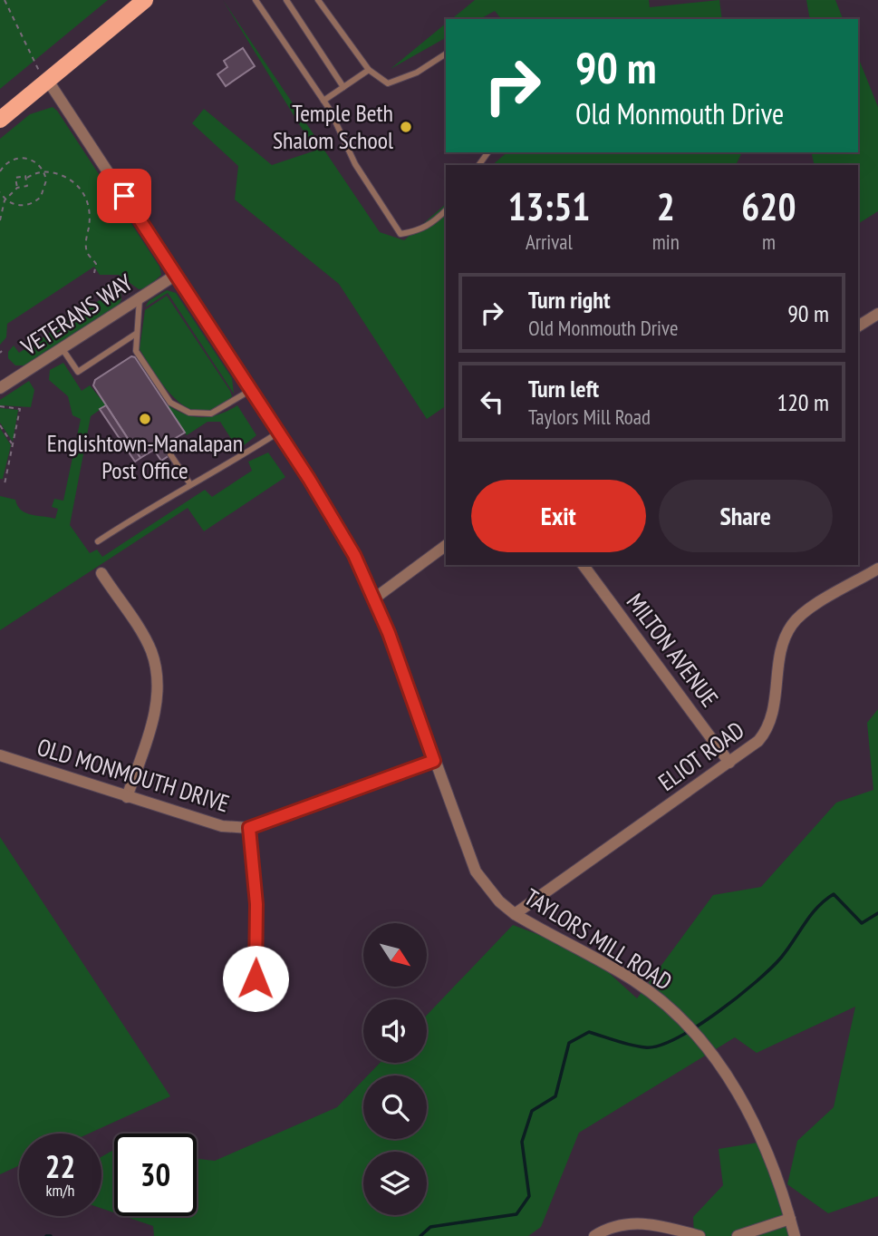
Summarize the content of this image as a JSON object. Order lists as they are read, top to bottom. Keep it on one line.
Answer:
{"streets":{"street":["VETERANS WAY","MILTON AVENUE","ELIOT ROAD","OLD MONMOUTH DRIVE","TAYLORS MILL ROAD"]},"crossings":[["VETERANS WAY","TAYLORS MILL ROAD"],["MILTON AVENUE","ELIOT ROAD"],["ELIOT ROAD","TAYLORS MILL ROAD"],["OLD MONMOUTH DRIVE","TAYLORS MILL ROAD"]],"places":["Temple Beth Shalom School","Englishtown-Manalapan Post Office"],"north":"bottom right","page":{"turn":["90 m","Old Monmouth Drive"],"eta":["13:51","Arrival","2","min","620","m"],"list":[{"name":"Turn right","note":"Old Monmouth Drive","value":"90 m"},{"name":"Turn left","note":"Taylors Mill Road","value":"120 m"}],"buttons":["Exit","Share"],"speed":"22 km/h","limit":"30"}}
